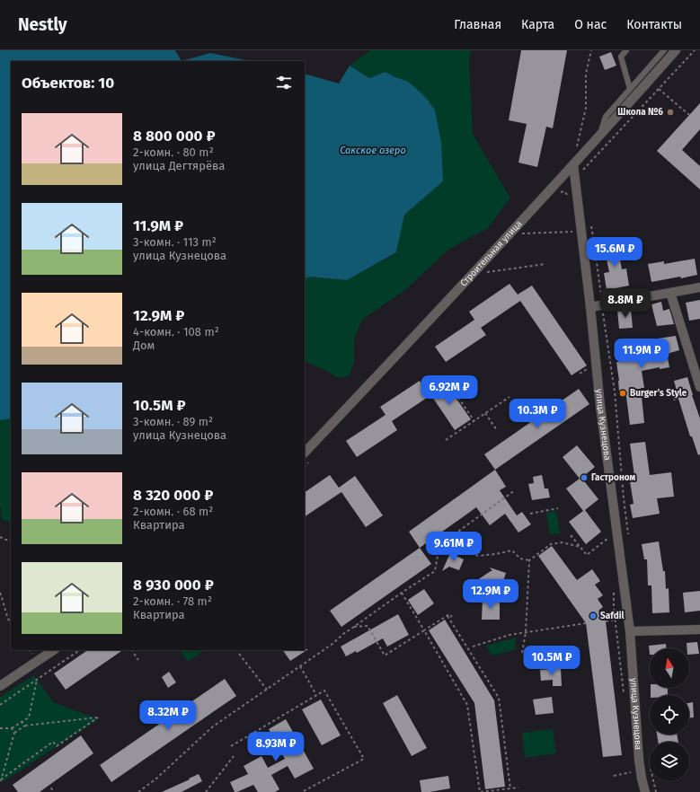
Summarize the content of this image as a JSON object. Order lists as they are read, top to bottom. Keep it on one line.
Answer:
{"streets":{"street":["Строительная улица","улица Кузнецова"]},"crossings":[["Строительная улица","улица Кузнецова"]],"water":["Сакское озеро"],"places":["Школа №6","Burger's Style","Гастроном","Safdil"],"north":"top","page":{"header":"Nestly","nav":["Главная","Карта","О нас","Контакты"],"heading":"Объектов: 10","list":[{"name":"8 800 000 ₽","note":"2-комн. · 80 m² · улица Дегтярёва"},{"name":"11.9M ₽","note":"3-комн. · 113 m² · улица Кузнецова"},{"name":"12.9M ₽","note":"4-комн. · 108 m² · Дом"},{"name":"10.5M ₽","note":"3-комн. · 89 m² · улица Кузнецова"},{"name":"8 320 000 ₽","note":"2-комн. · 68 m² · Квартира"},{"name":"8 930 000 ₽","note":"2-комн. · 78 m² · Квартира"}],"price":["15.6M ₽","8.8M ₽","11.9M ₽","6.92M ₽","10.3M ₽","9.61M ₽","12.9M ₽","10.5M ₽","8.32M ₽","8.93M ₽"]}}
